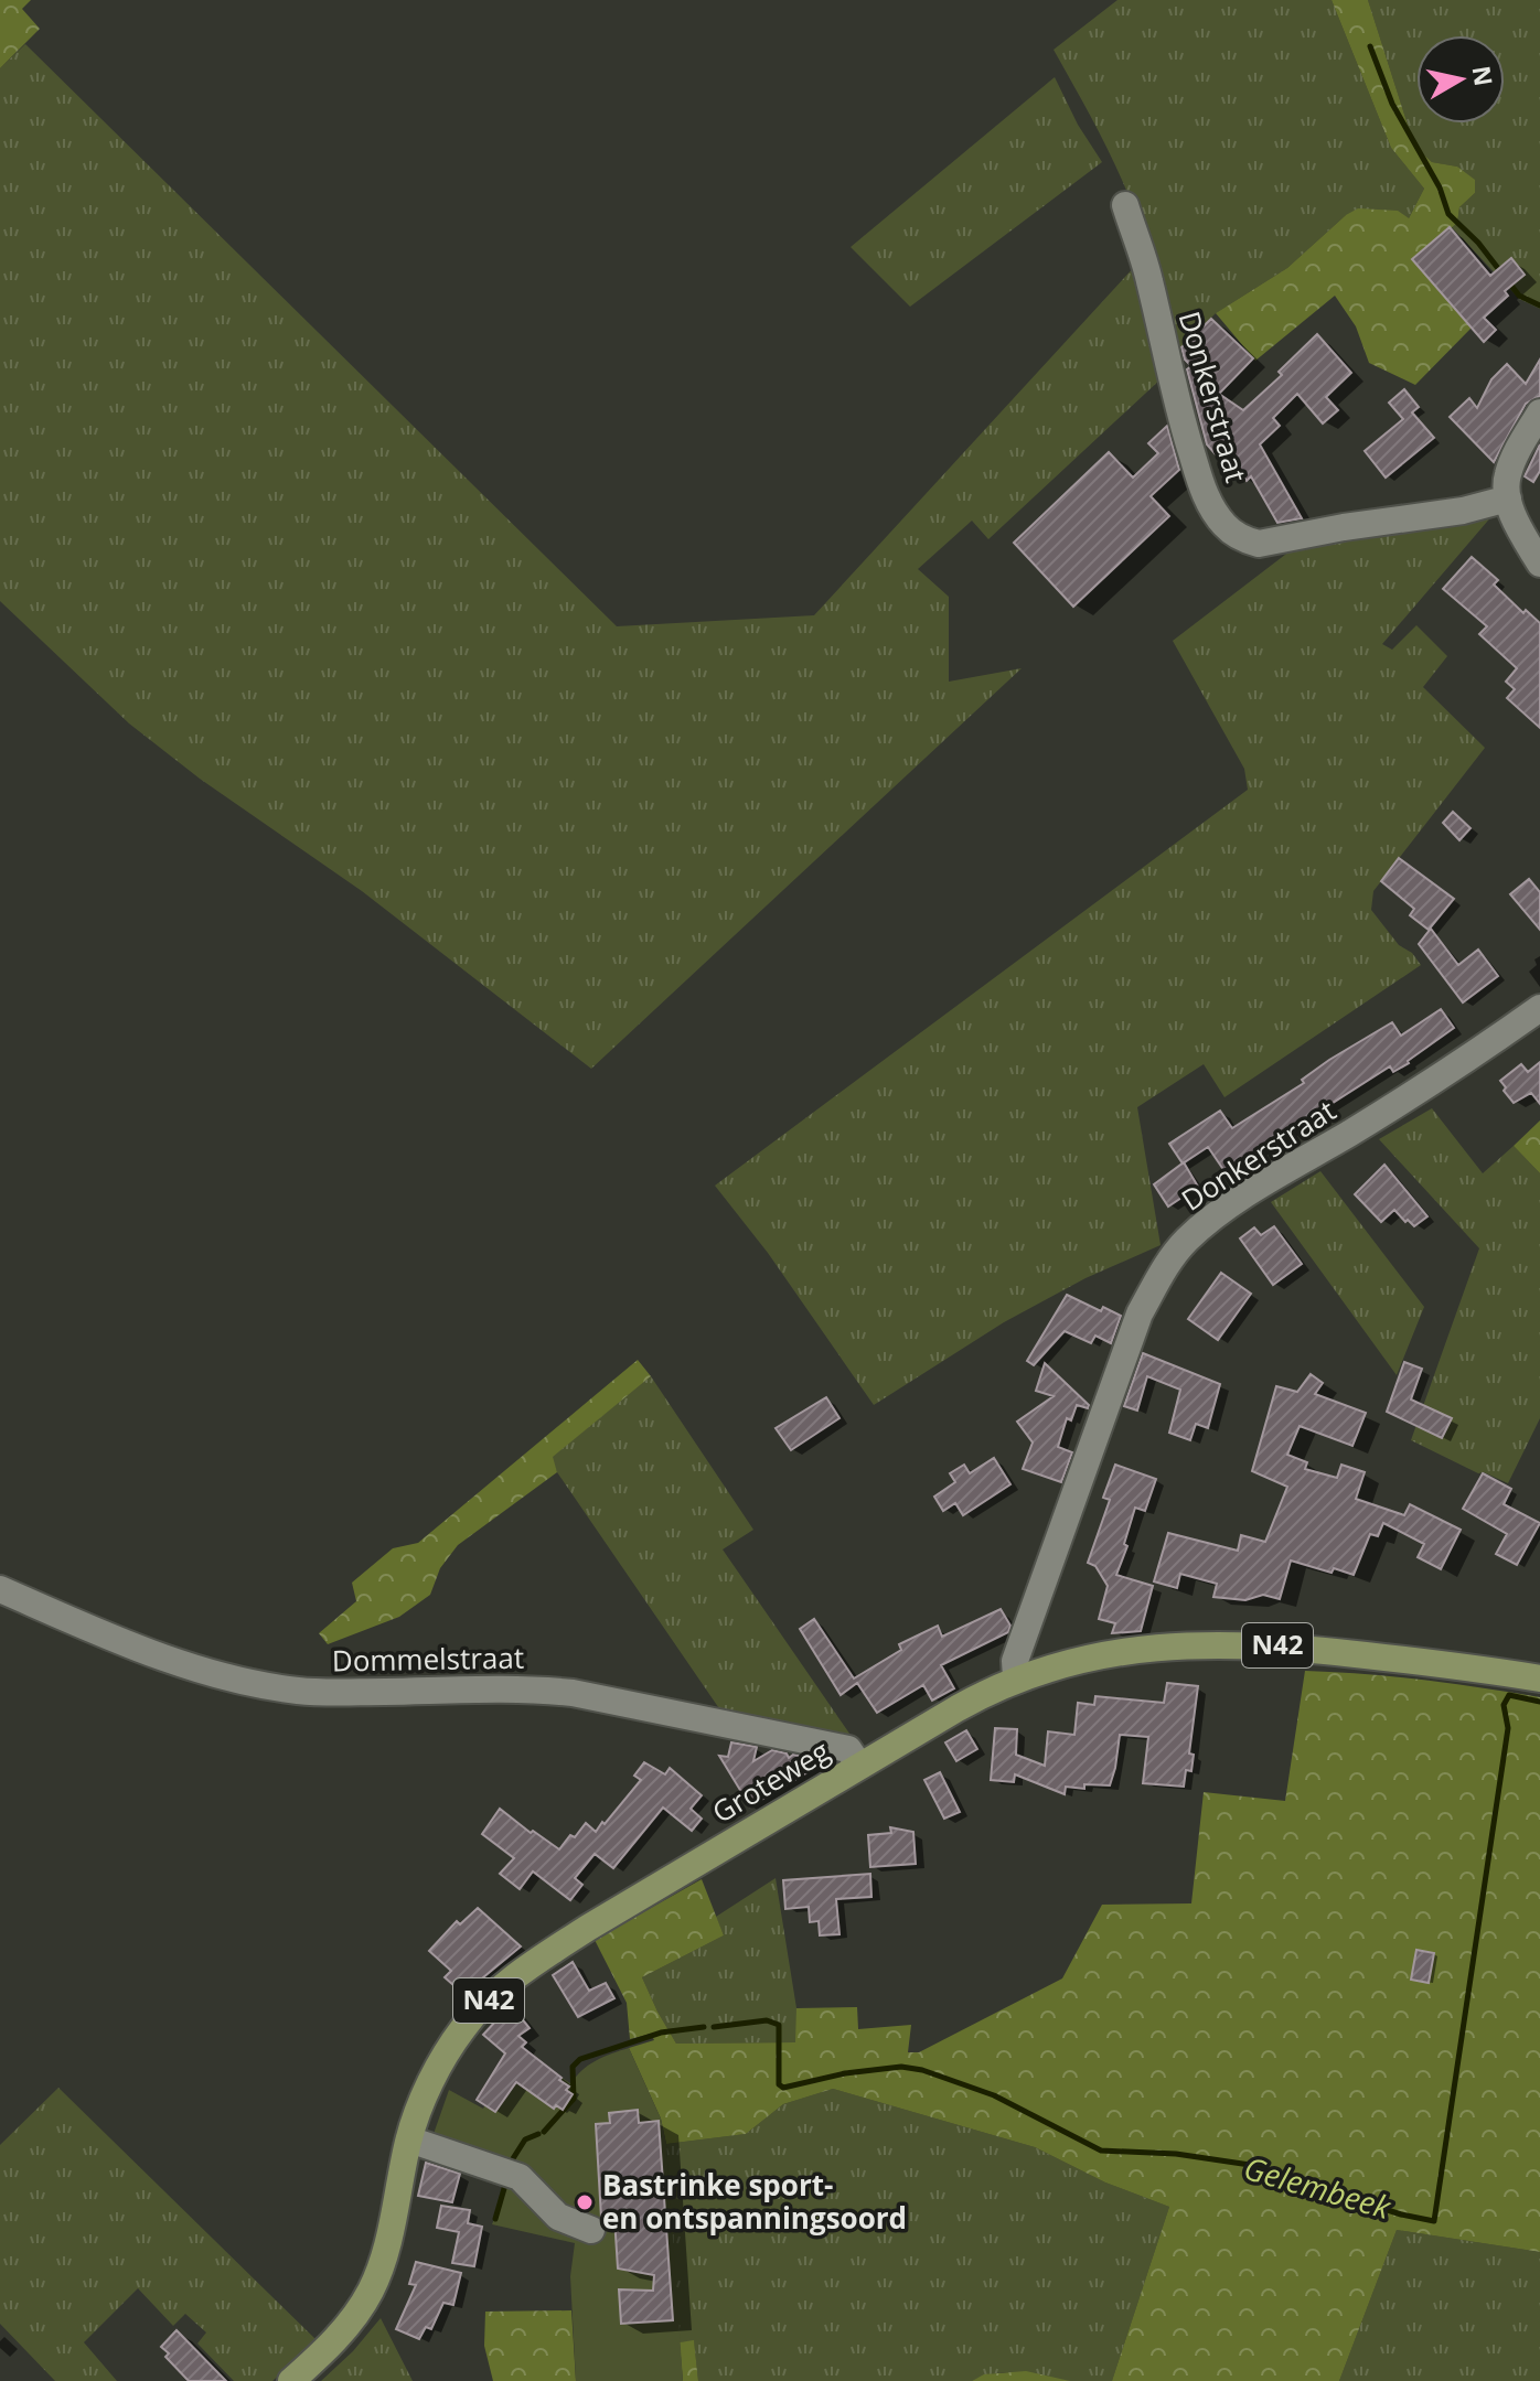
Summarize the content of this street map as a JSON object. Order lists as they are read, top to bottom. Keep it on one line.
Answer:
{"streets":{"main road":["N42","Groteweg"],"street":["Donkerstraat","Dommelstraat"]},"crossings":[["Donkerstraat","Groteweg"],["Dommelstraat","Groteweg"]],"water":["Gelembeek"],"places":["Bastrinke sport- en ontspanningsoord"],"north":"right"}
